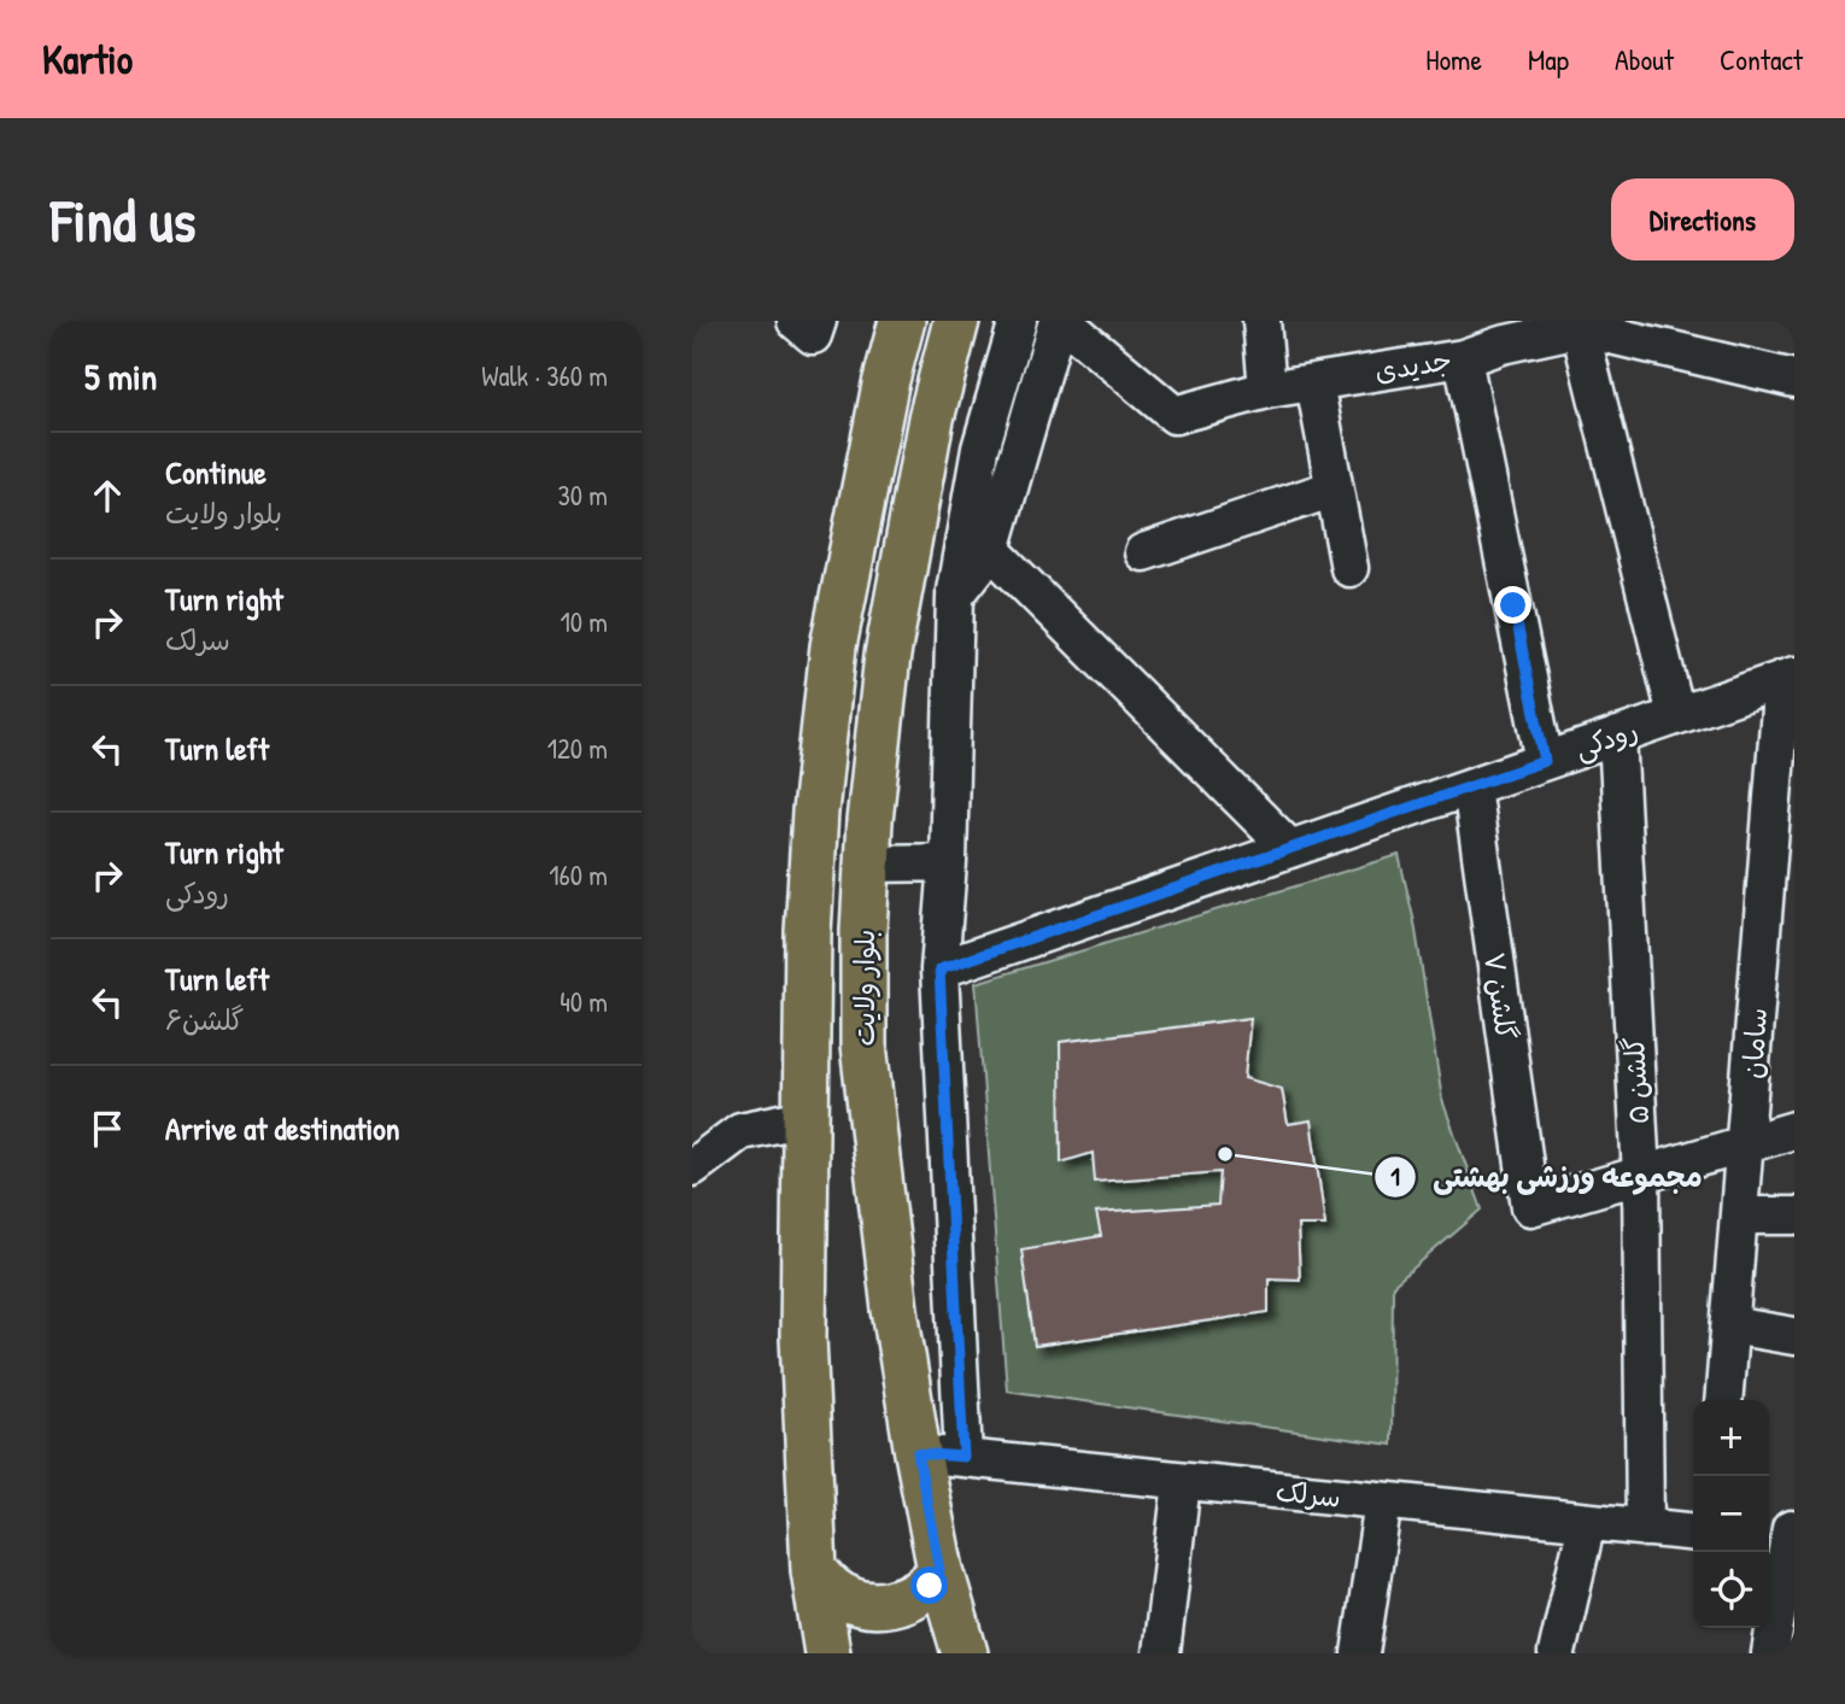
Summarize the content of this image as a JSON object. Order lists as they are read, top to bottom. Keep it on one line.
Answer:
{"streets":{"main road":["بلوار ولایت"],"street":["جدیدی","رودکی","گلشن ۷","سامان","گلشن ۵","سرلک"]},"crossings":[["رودکی","گلشن ۷"],["رودکی","سامان"],["رودکی","گلشن ۵"],["بلوار ولایت","سرلک"],["گلشن ۷","گلشن ۵"],["گلشن ۵","سرلک"]],"places":["مجموعه ورزشی بهشتی"],"page":{"header":"Kartio","nav":["Home","Map","About","Contact"],"buttons":"Directions","title":"Find us","heading":["5 min","Walk · 360 m"],"list":[["Continue","بلوار ولایت","30 m"],["Turn right","سرلک","10 m"],["Turn left","120 m"],["Turn right","رودکی","160 m"],["Turn left","گلشن۶","40 m"],"Arrive at destination"],"map_buttons":["+","−"]}}
